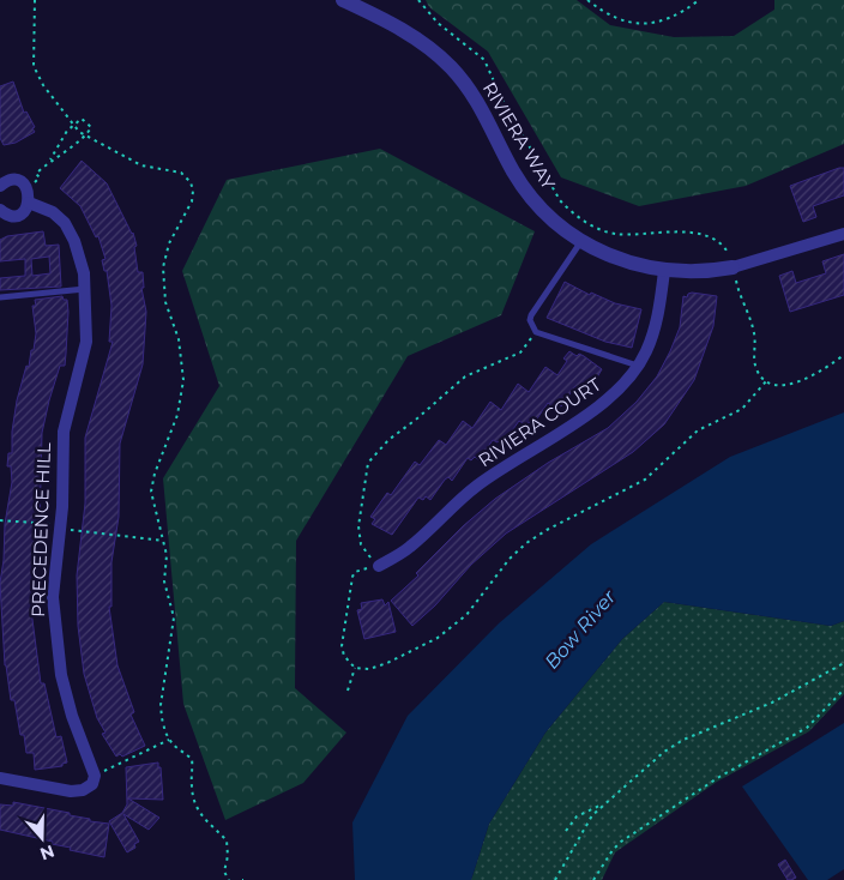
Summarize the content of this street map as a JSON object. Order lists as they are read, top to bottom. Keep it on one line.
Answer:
{"streets":{"street":["RIVIERA WAY","RIVIERA COURT","PRECEDENCE HILL"]},"crossings":[["RIVIERA WAY","RIVIERA COURT"]],"water":["Bow River"],"north":"bottom"}
